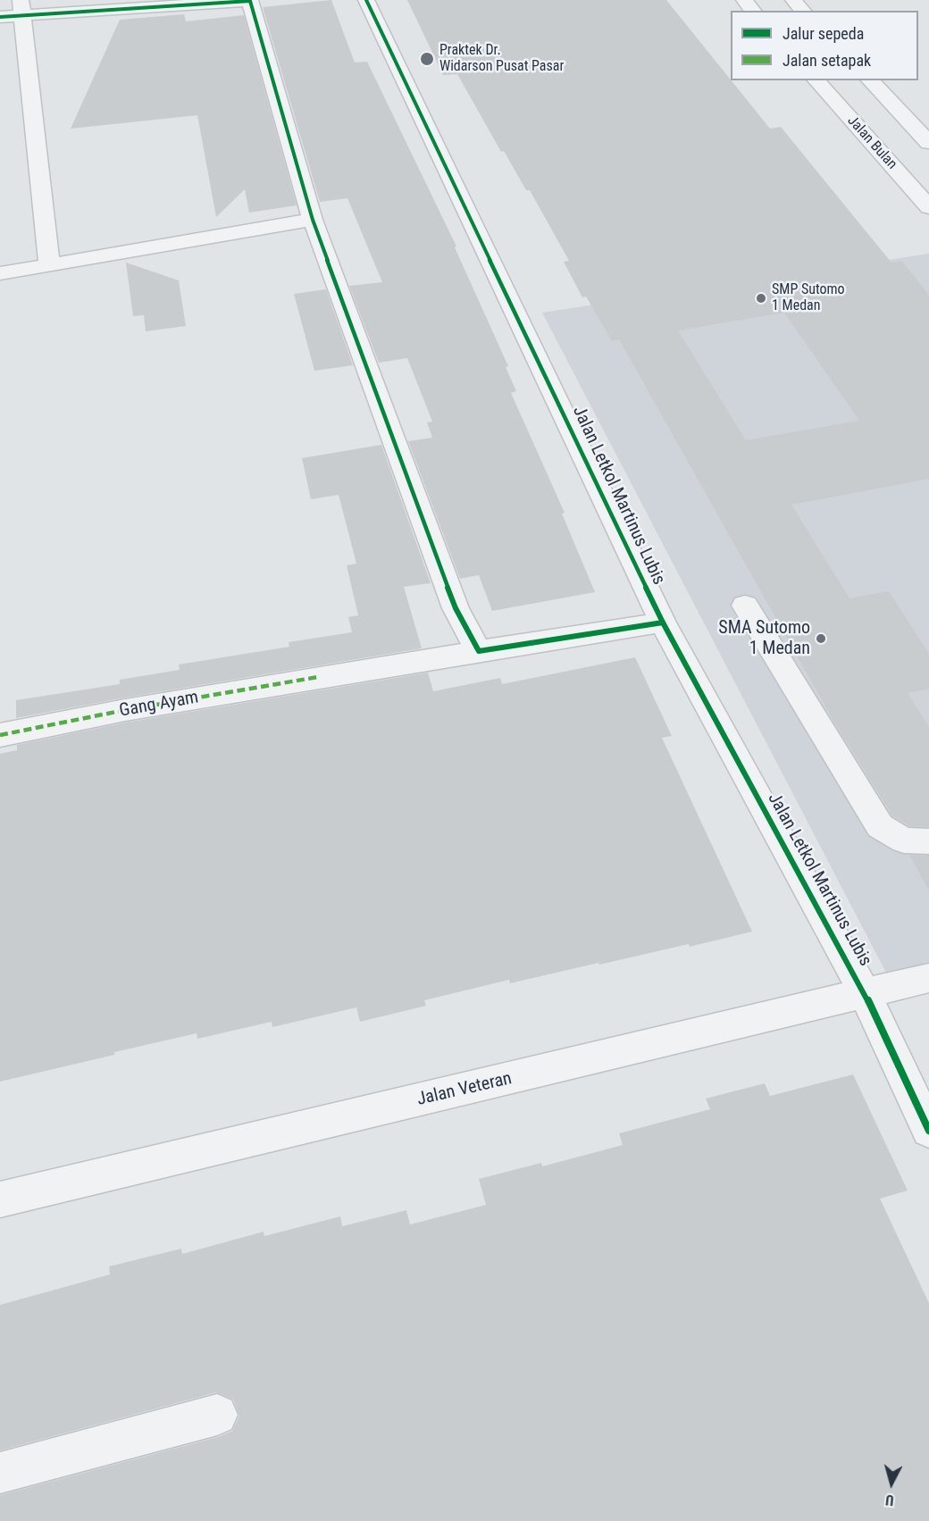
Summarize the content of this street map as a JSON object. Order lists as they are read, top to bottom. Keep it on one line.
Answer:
{"streets":{"street":["Jalan Bulan","Jalan Letkol Martinus Lubis","Gang Ayam","Jalan Veteran"]},"crossings":[["Jalan Letkol Martinus Lubis","Gang Ayam"],["Jalan Letkol Martinus Lubis","Jalan Veteran"]],"places":["Praktek Dr. Widarson Pusat Pasar","SMP Sutomo 1 Medan","SMA Sutomo 1 Medan"],"legend":["Jalur sepeda","Jalan setapak"],"north":"bottom"}
